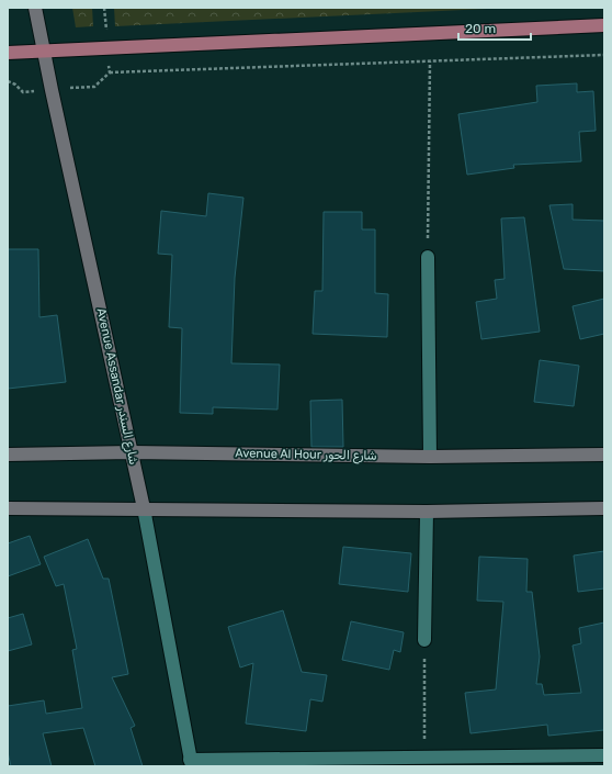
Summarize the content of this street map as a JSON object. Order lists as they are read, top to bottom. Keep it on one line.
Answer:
{"streets":{"street":["Avenue Assandar شارع السندر","Avenue Al Hour شارع الحور"]},"crossings":[["Avenue Assandar شارع السندر","Avenue Al Hour شارع الحور"]],"scale_bar":"20 m"}
